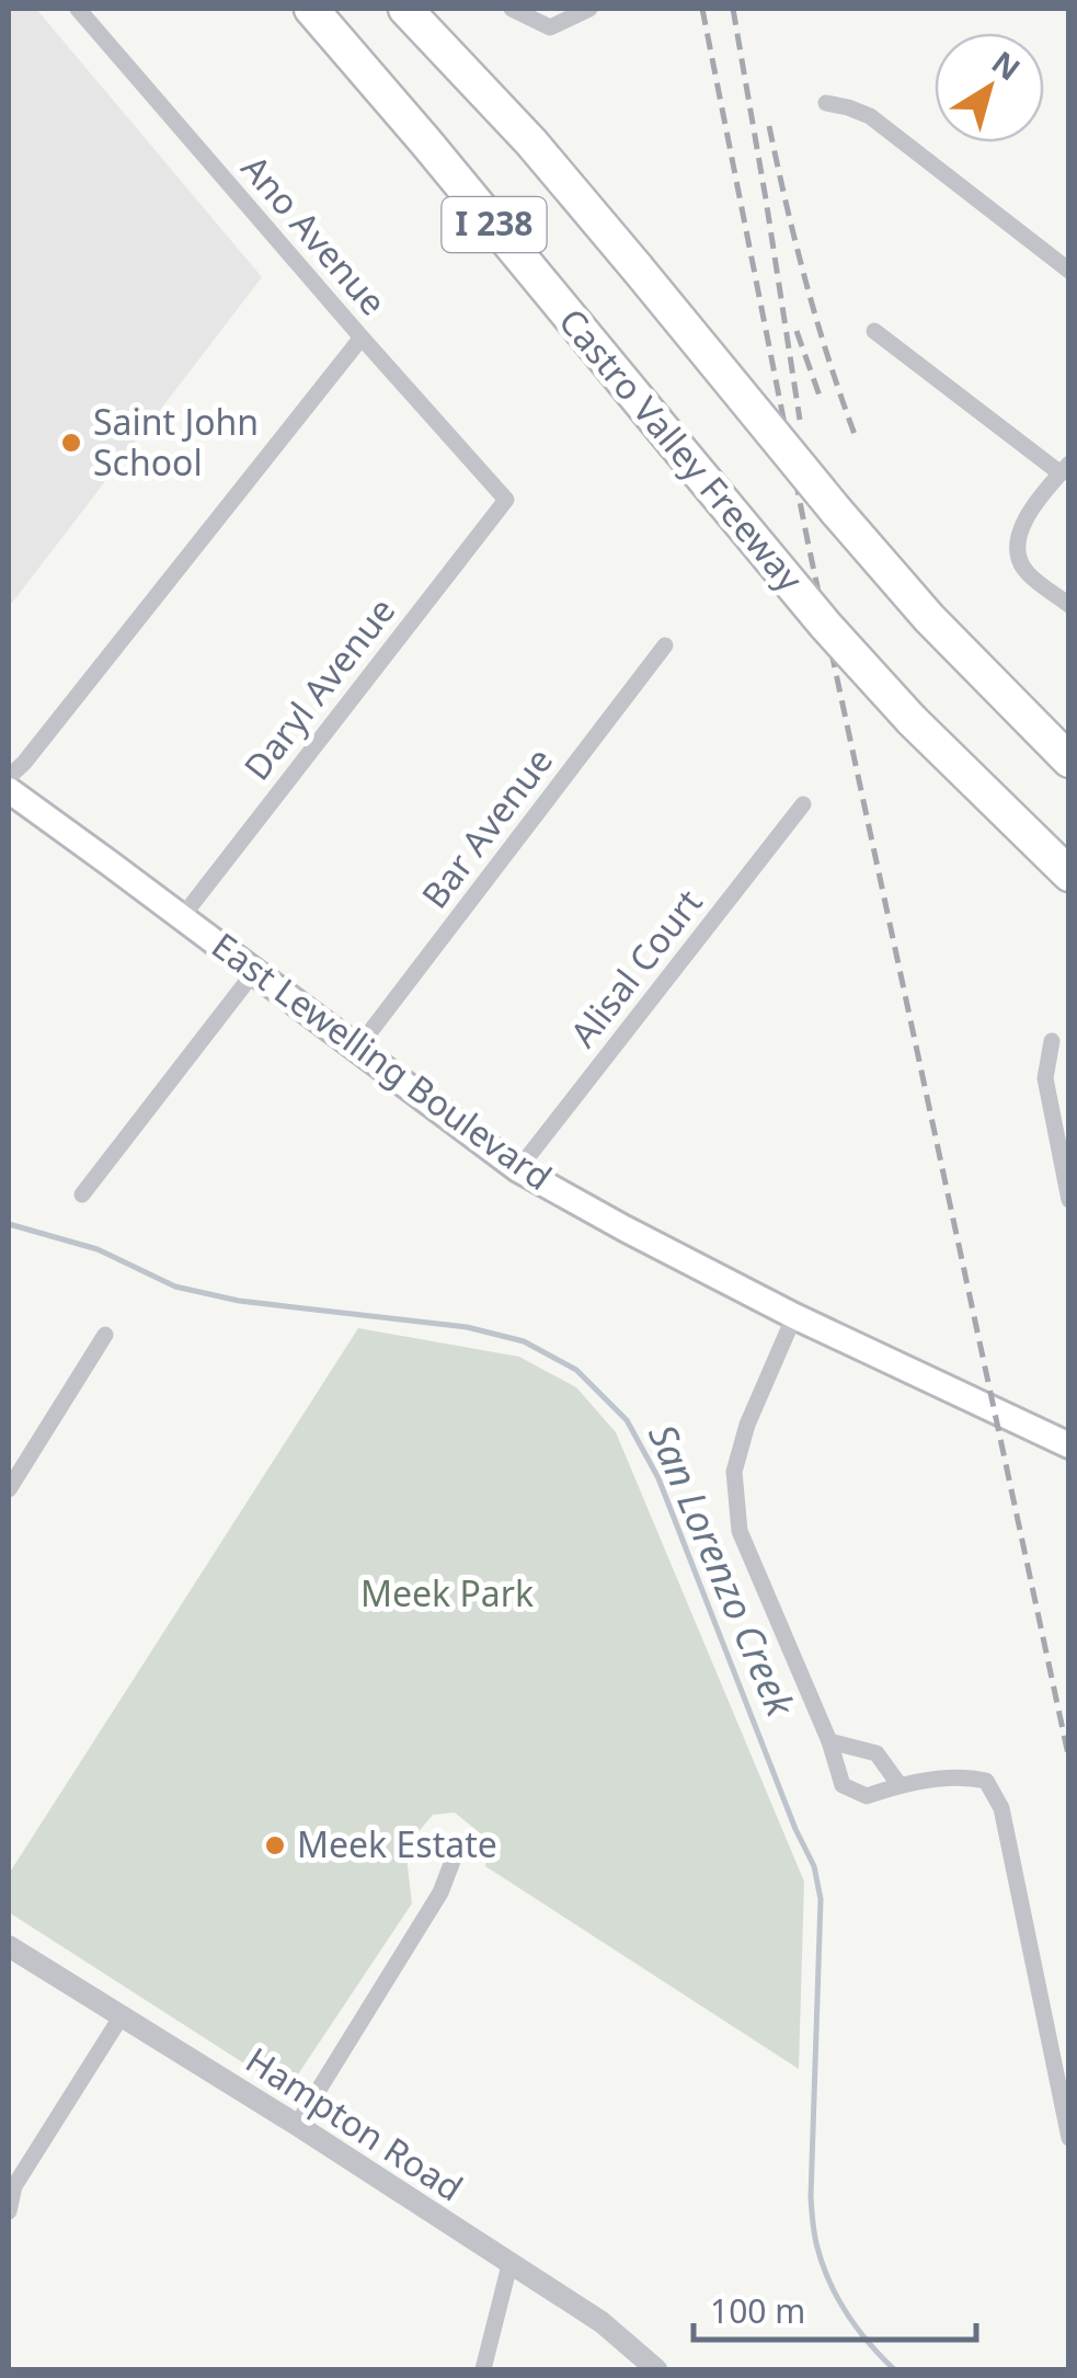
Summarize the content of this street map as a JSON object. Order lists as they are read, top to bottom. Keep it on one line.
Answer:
{"streets":{"highway":["I 238","Castro Valley Freeway"],"main road":["East Lewelling Boulevard"],"street":["Ano Avenue","Daryl Avenue","Bar Avenue","Alisal Court","Hampton Road"]},"crossings":[["Ano Avenue","Daryl Avenue"],["Daryl Avenue","East Lewelling Boulevard"],["Bar Avenue","East Lewelling Boulevard"],["Alisal Court","East Lewelling Boulevard"]],"water":["San Lorenzo Creek"],"parks":["Meek Park"],"places":["Saint John School","Meek Estate"],"scale_bar":"100 m","north":"top right"}
